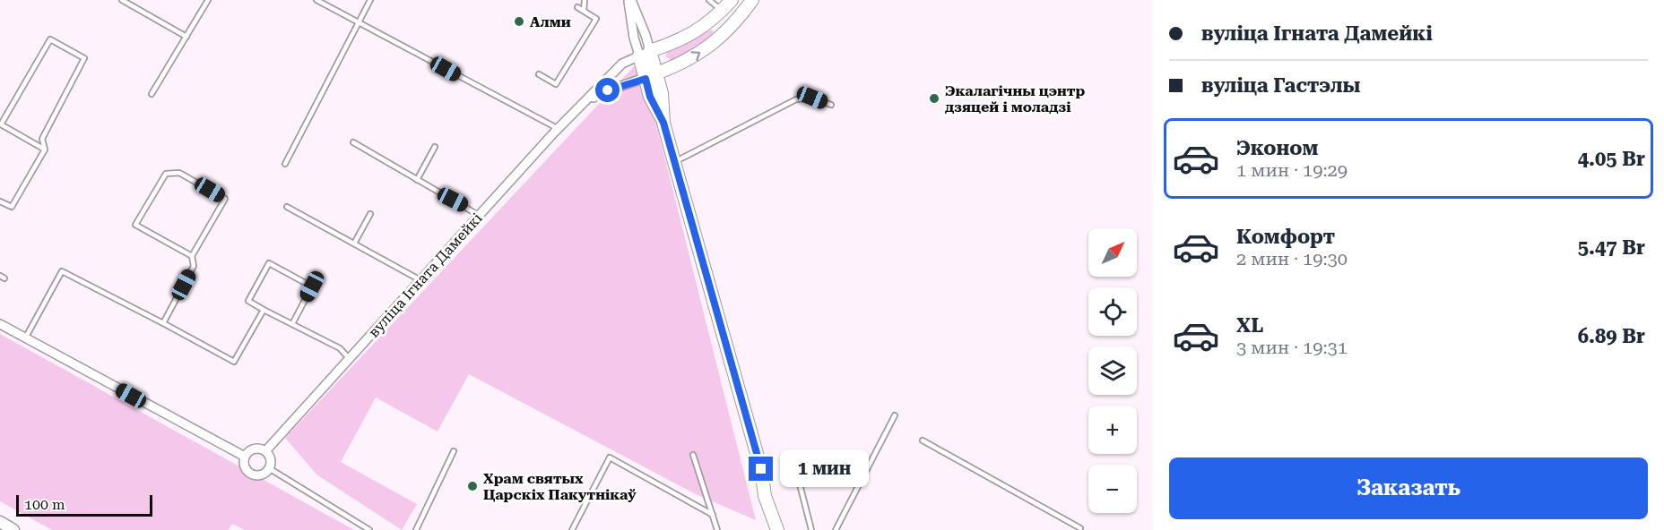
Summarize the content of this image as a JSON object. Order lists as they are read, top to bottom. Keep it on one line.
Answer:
{"streets":{"street":["вуліца Ігната Дамейкі"]},"places":["Алми","Экалагічны цэнтр дзяцей і моладзі","Храм святых Царскіх Пакутнікаў"],"scale_bar":"100 m","north":"top right","page":{"banner":["вуліца Ігната Дамейкі","вуліца Гастэлы"],"list":[{"name":"Эконом","note":"1 мин · 19:29","value":"4.05 Br"},{"name":"Комфорт","note":"2 мин · 19:30","value":"5.47 Br"},{"name":"XL","note":"3 мин · 19:31","value":"6.89 Br"}],"map_buttons":["+","−"],"buttons":"Заказать","bubble":"1 мин","scale":"100 m"}}
